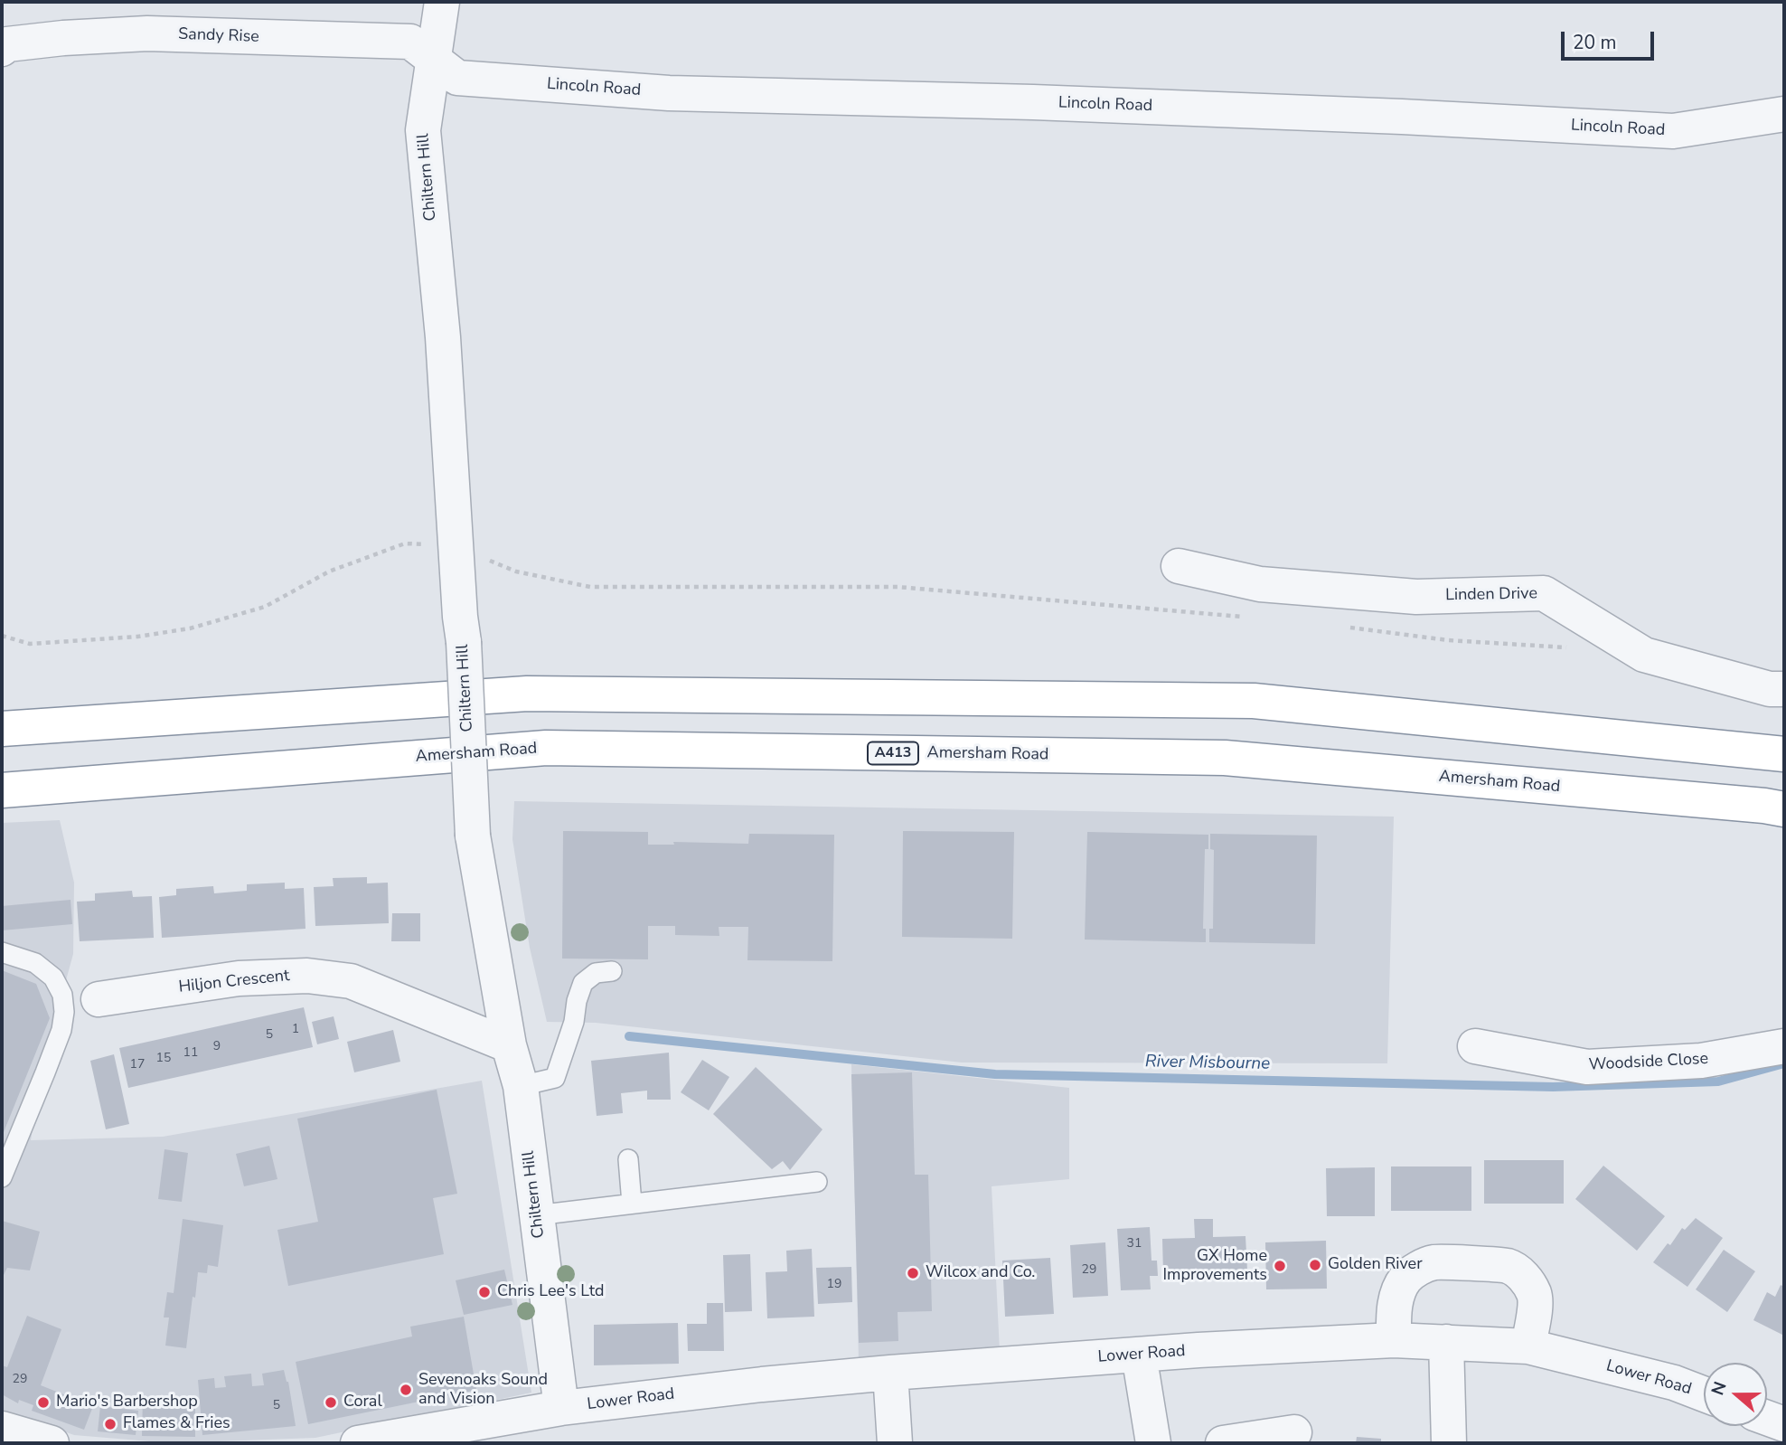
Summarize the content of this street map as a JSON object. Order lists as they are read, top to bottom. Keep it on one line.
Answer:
{"streets":{"highway":["Amersham Road","A413"],"street":["Sandy Rise","Lincoln Road","Chiltern Hill","Linden Drive","Hiljon Crescent","Woodside Close","Lower Road"]},"crossings":[["Sandy Rise","Lincoln Road"],["Sandy Rise","Chiltern Hill"],["Lincoln Road","Chiltern Hill"],["Chiltern Hill","Hiljon Crescent"],["Chiltern Hill","Lower Road"]],"water":["River Misbourne"],"places":["Golden River","GX Home Improvements","Wilcox and Co.","Chris Lee's Ltd","Sevenoaks Sound and Vision","Mario's Barbershop","Coral","Flames & Fries"],"house_numbers":["1","5","9","11","15","17","31","29","19","29","5"],"scale_bar":"20 m","north":"left"}
